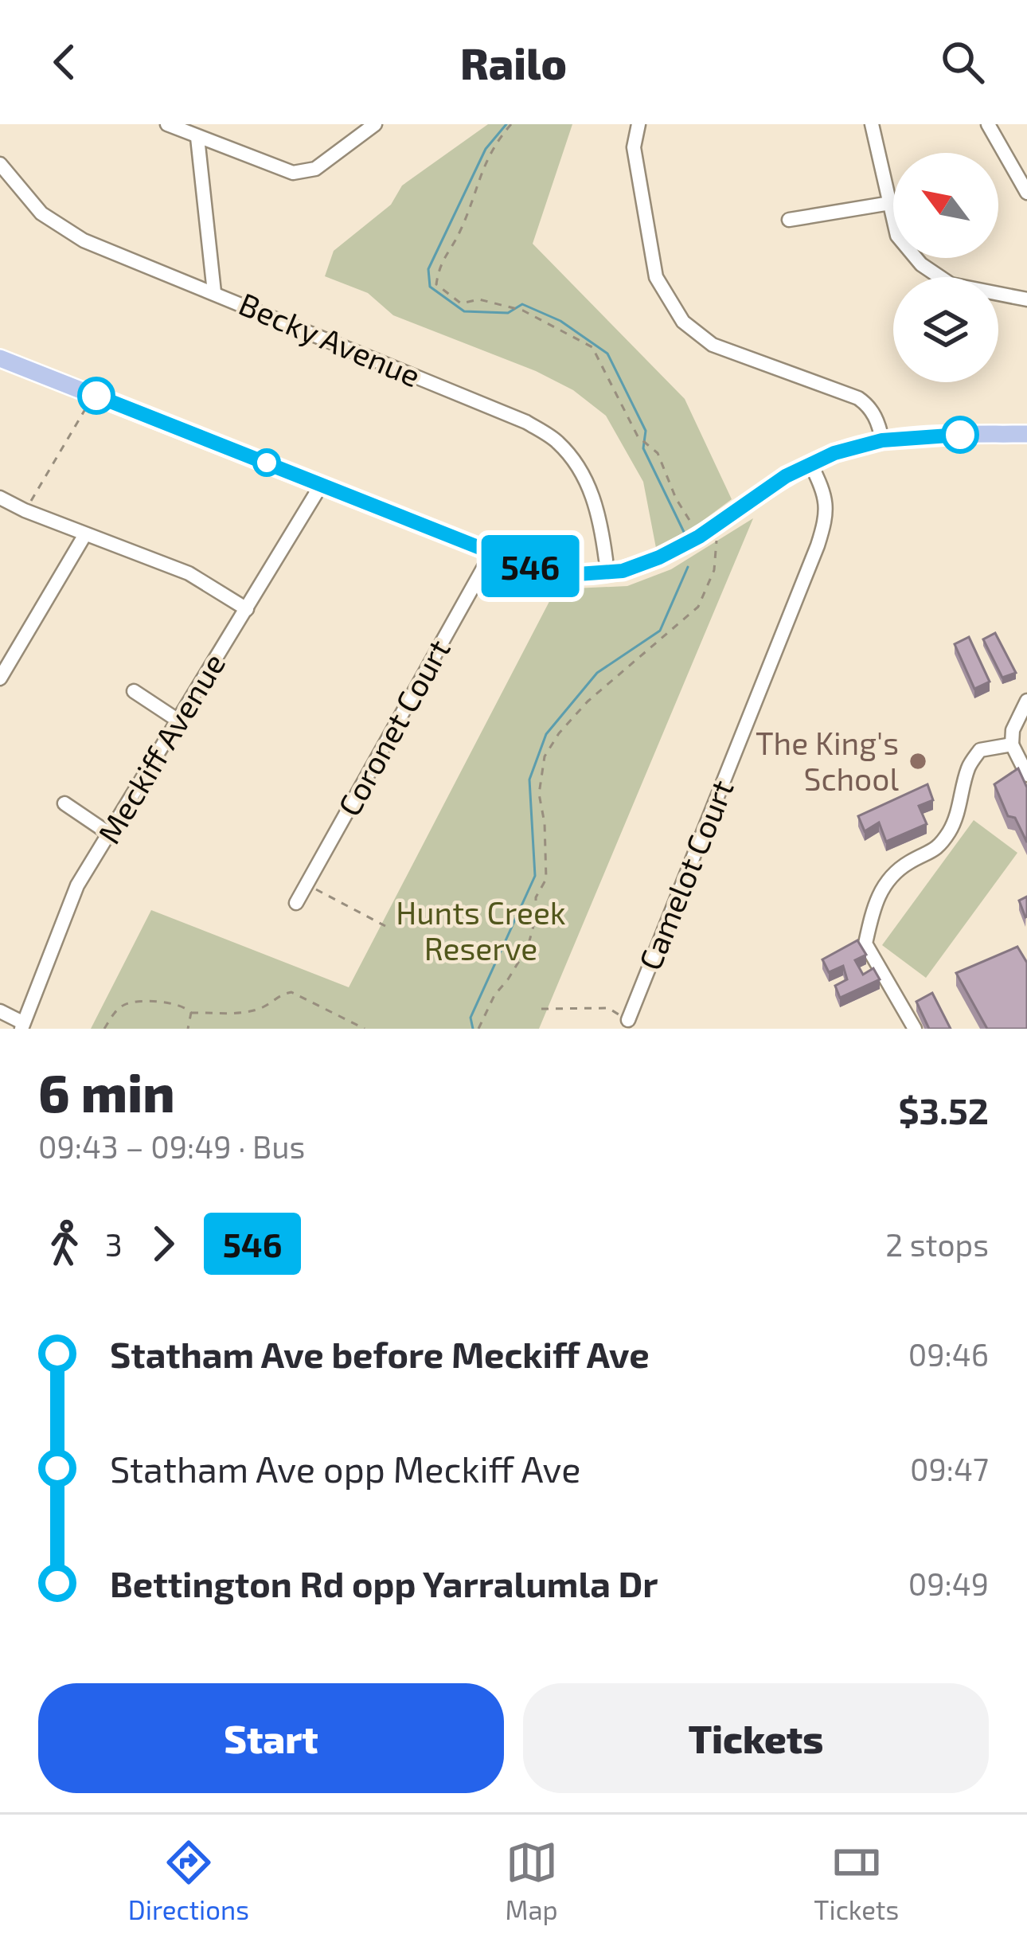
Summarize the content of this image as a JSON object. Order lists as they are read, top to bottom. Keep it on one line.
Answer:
{"streets":{"street":["Becky Avenue","Coronet Court","Meckiff Avenue","Camelot Court"]},"parks":["Hunts Creek Reserve"],"places":["The King's School"],"lines":["bus line 546"],"north":"top left","page":{"header":"Railo","on_map":"546","heading":["6 min","09:43 – 09:49 · Bus","$3.52"],"legs":["3","546","2 stops"],"list":[{"name":"Statham Ave before Meckiff Ave","value":"09:46"},{"name":"Statham Ave opp Meckiff Ave","value":"09:47"},{"name":"Bettington Rd opp Yarralumla Dr","value":"09:49"}],"buttons":["Start","Tickets"],"tabs":["Directions","Map","Tickets"]}}
